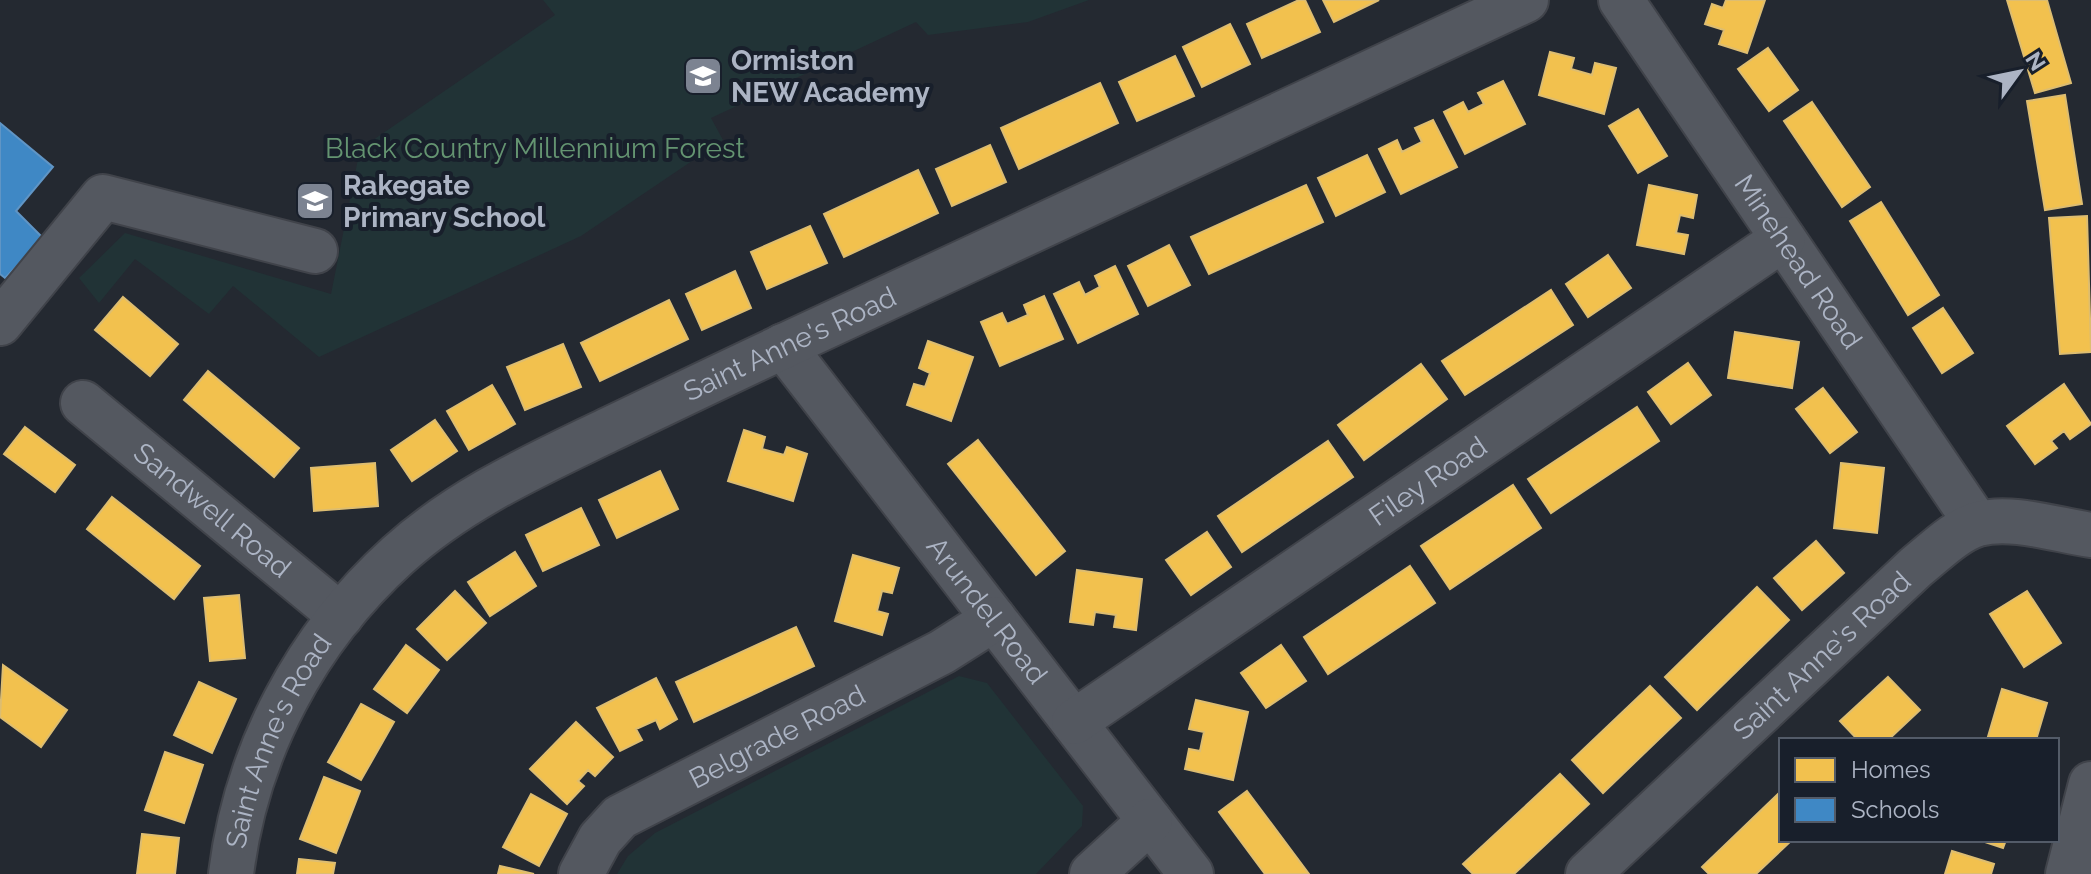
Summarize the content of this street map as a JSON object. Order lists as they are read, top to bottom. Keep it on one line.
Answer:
{"streets":{"street":["Minehead Road","Saint Anne's Road","Filey Road","Sandwell Road","Arundel Road","Belgrade Road"]},"crossings":[["Minehead Road","Saint Anne's Road"],["Minehead Road","Filey Road"],["Saint Anne's Road","Sandwell Road"],["Saint Anne's Road","Arundel Road"],["Filey Road","Arundel Road"],["Arundel Road","Belgrade Road"]],"parks":["Black Country Millennium Forest"],"places":{"school or university":["Ormiston NEW Academy","Rakegate Primary School"]},"legend":["Homes","Schools"],"north":"top right"}
